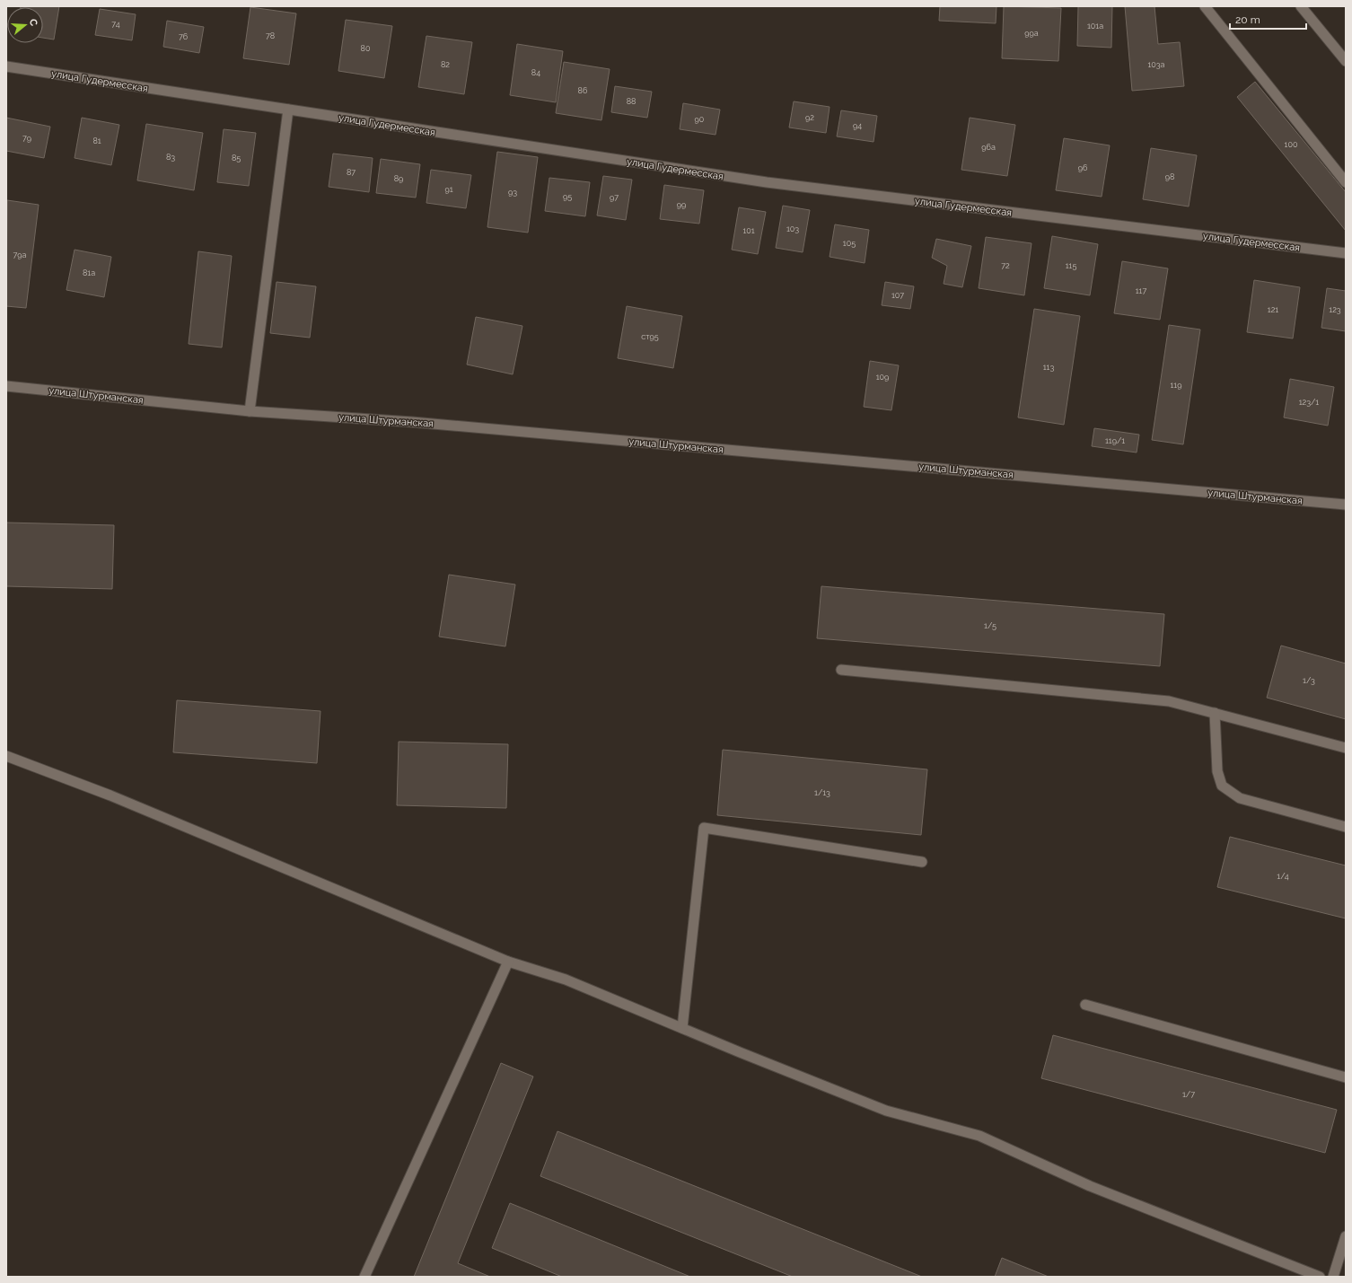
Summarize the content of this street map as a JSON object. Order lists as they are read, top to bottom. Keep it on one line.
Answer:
{"streets":{"street":["улица Гудермесская","улица Штурманская"]},"house_numbers":["74","101а","99а","78","76","80","82","103а","84","86","88","92","90","94","79","81","100","96а","83","85","96","87","98","89","91","93","95","97","99","103","101","105","79а","72","115","81а","117","107","121","123","ст95","113","109","119","123/1","119/1","1/5","1/3","1/13","1/4","1/7"],"scale_bar":"20 m","north":"right"}
